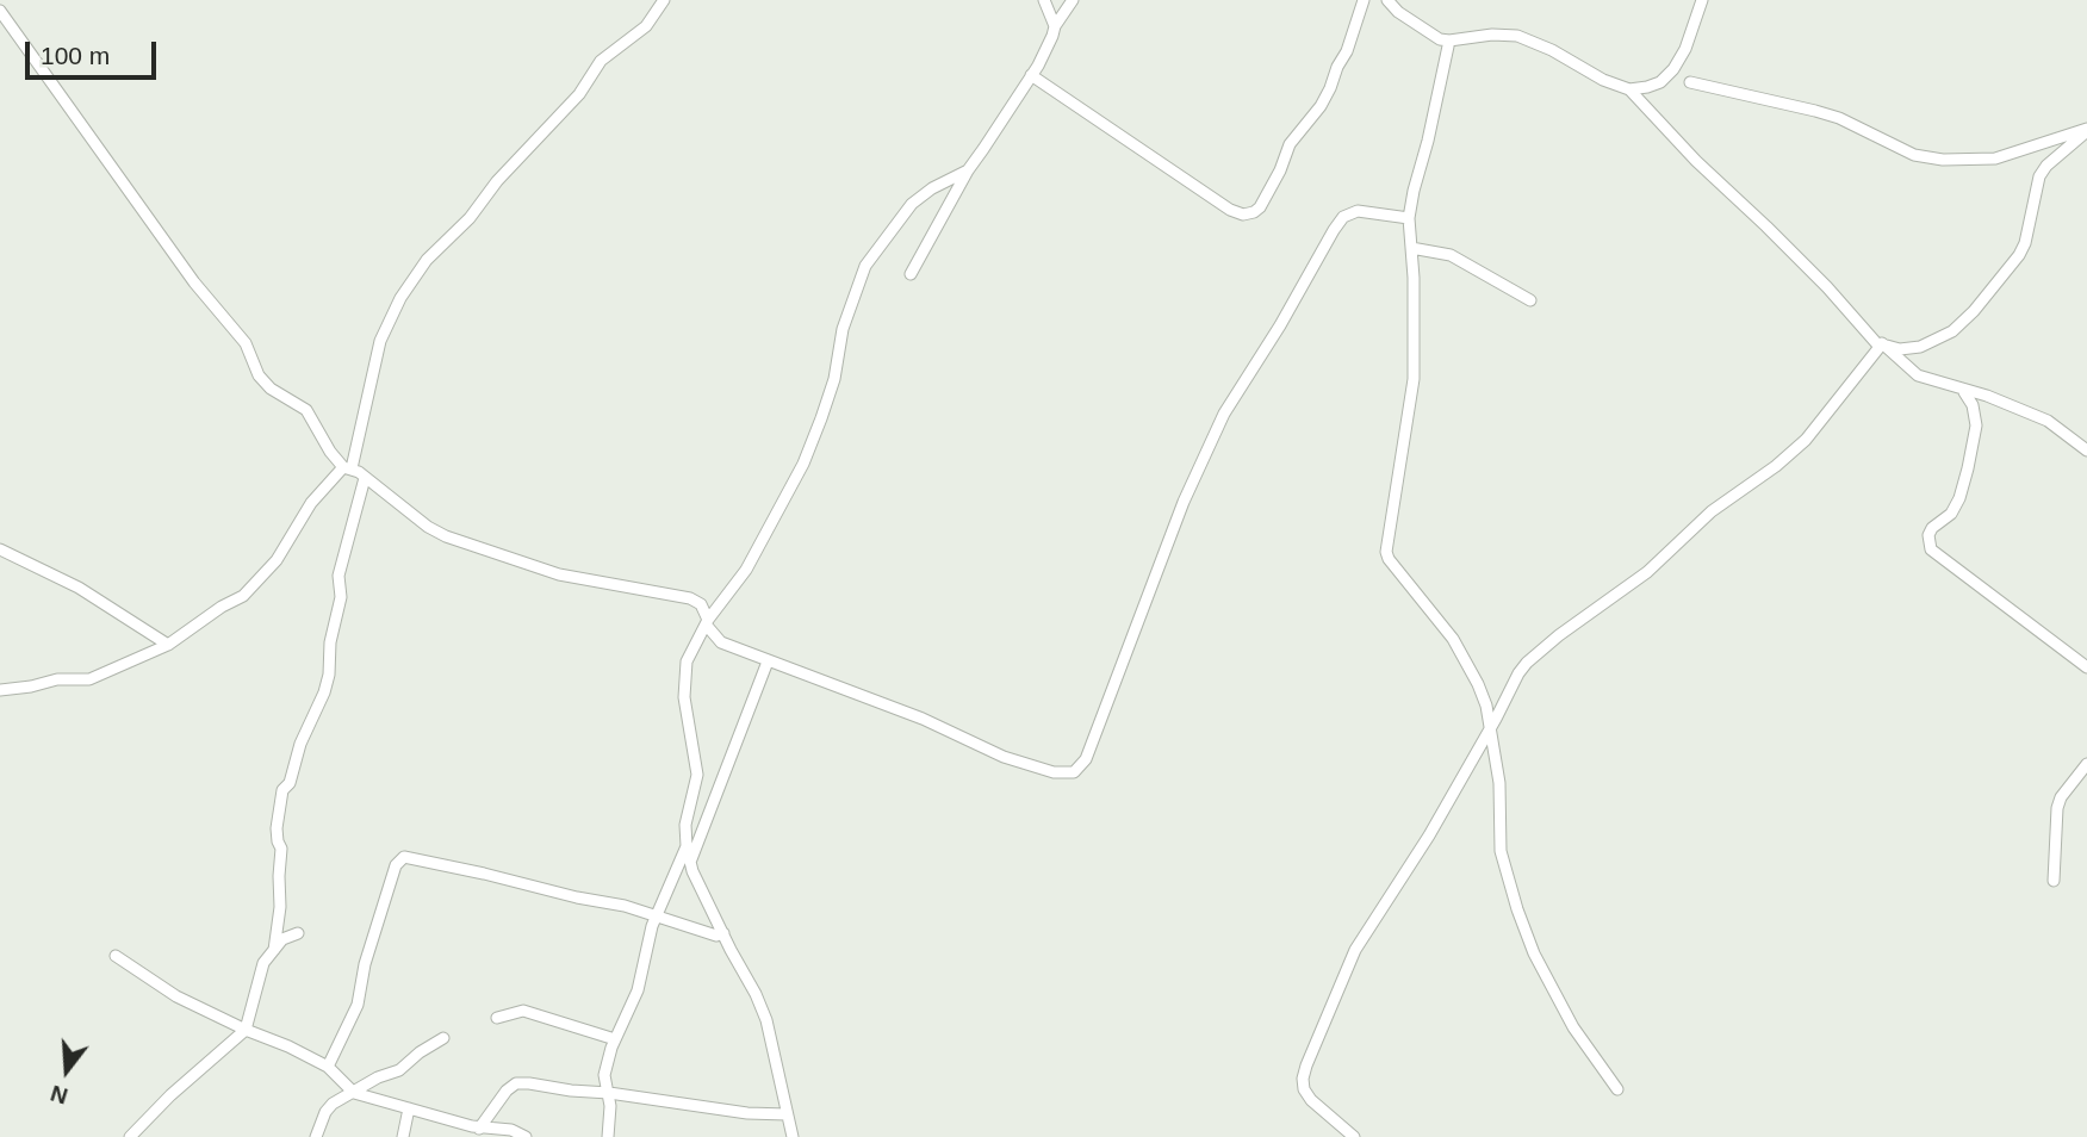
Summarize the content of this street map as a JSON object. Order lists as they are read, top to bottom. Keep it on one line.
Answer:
{"scale_bar":"100 m","north":"bottom"}
